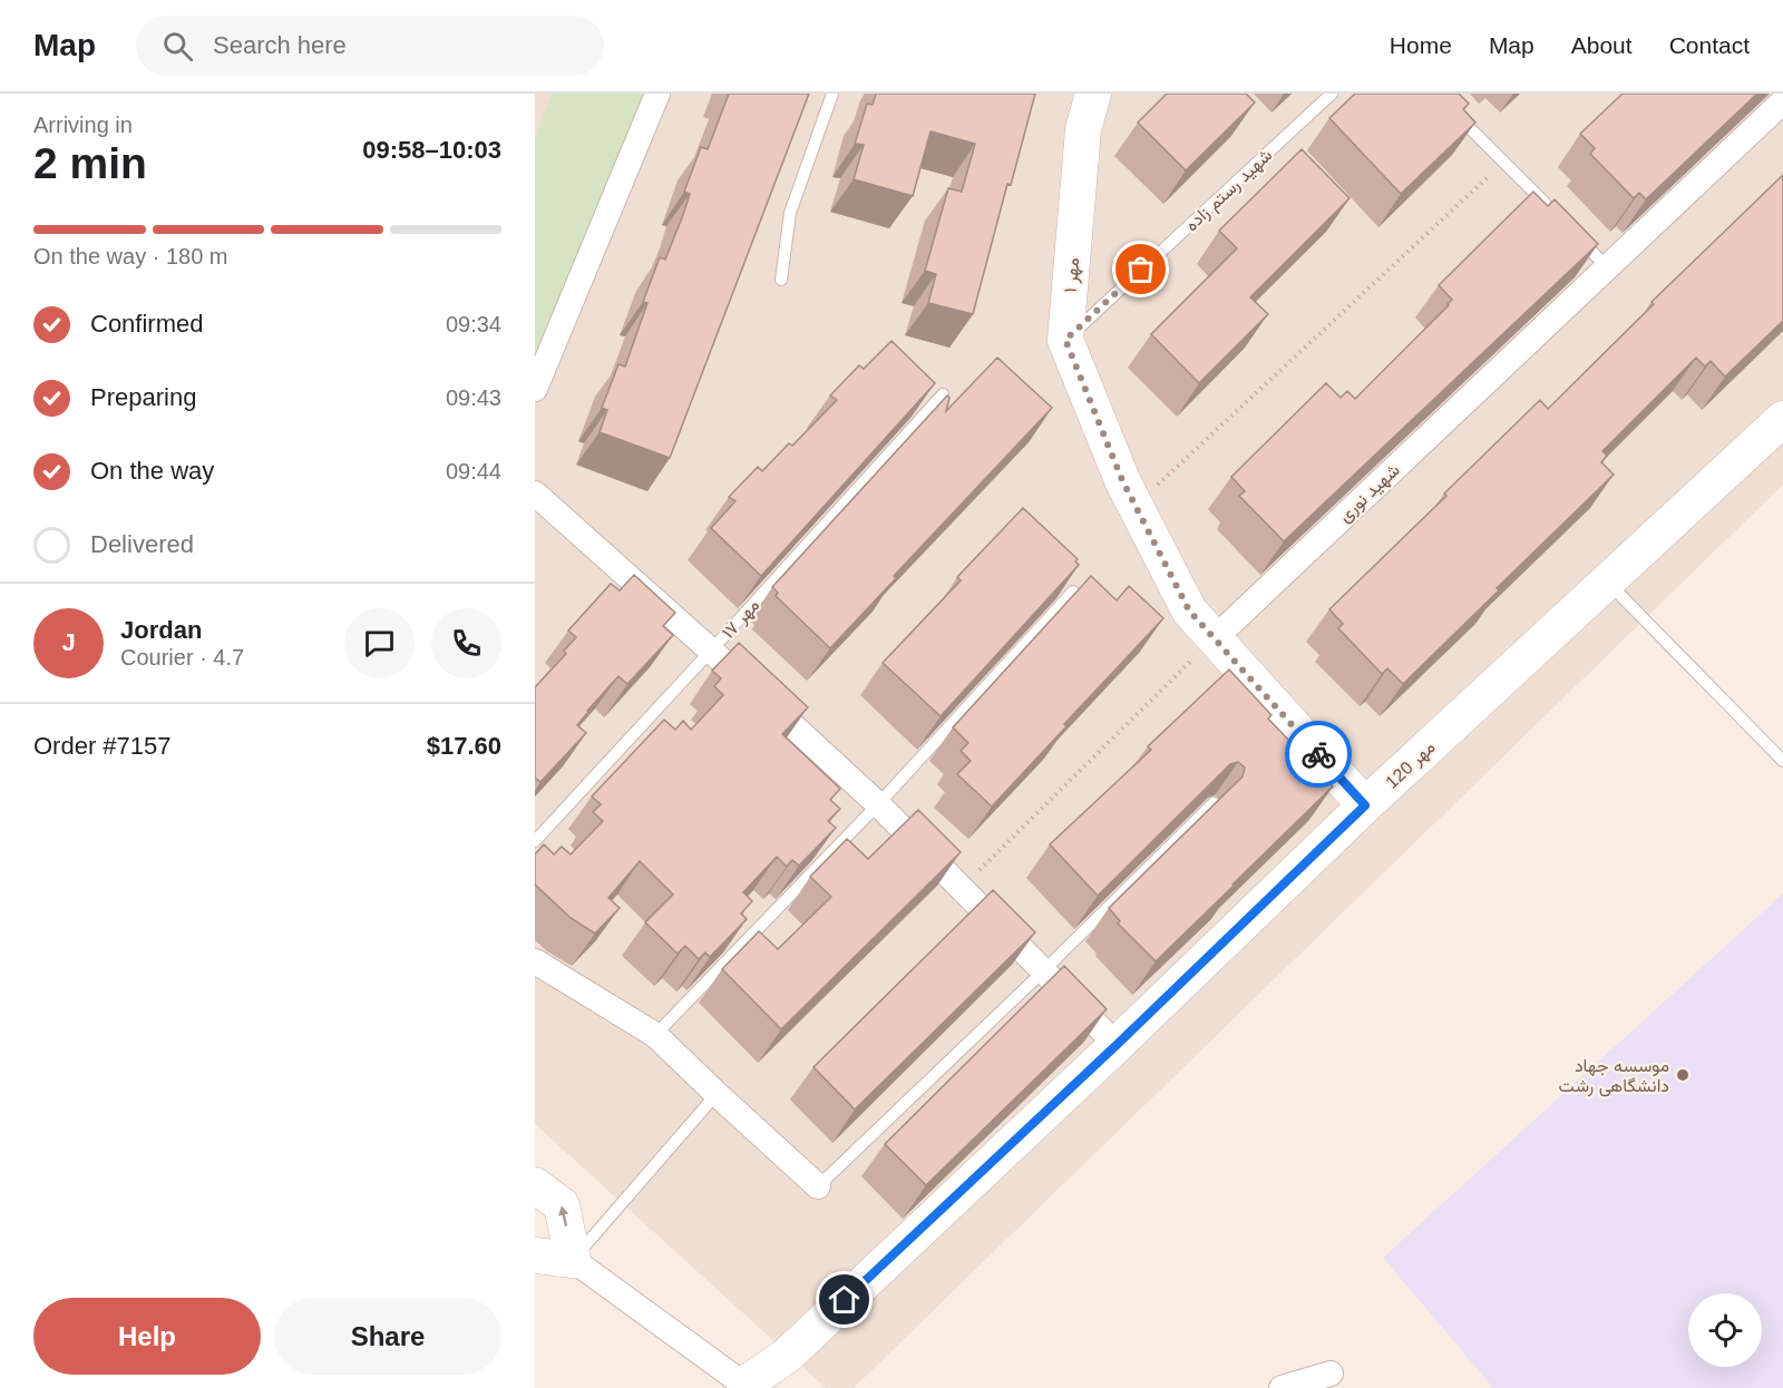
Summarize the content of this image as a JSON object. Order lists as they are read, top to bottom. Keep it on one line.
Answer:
{"streets":{"street":["مهر ۱","شهید نوری","مهر 120"],"lane":["شهید رستم زاده","مهر ۱۷"]},"crossings":[["شهید رستم زاده","مهر ۱"],["مهر ۱","شهید نوری"],["مهر ۱","مهر 120"]],"places":["موسسه جهاد دانشگاهی رشت"],"page":{"header":"Map","search":"Search here","nav":["Home","Map","About","Contact"],"heading":["2 min","Arriving in","09:58–10:03"],"panel":["Jordan","Courier · 4.7","Order #7157","$17.60"],"bar":"On the way · 180 m","list":[["Confirmed","09:34"],["Preparing","09:43"],["On the way","09:44"],"Delivered"],"round":"J","buttons":["Help","Share"]}}
